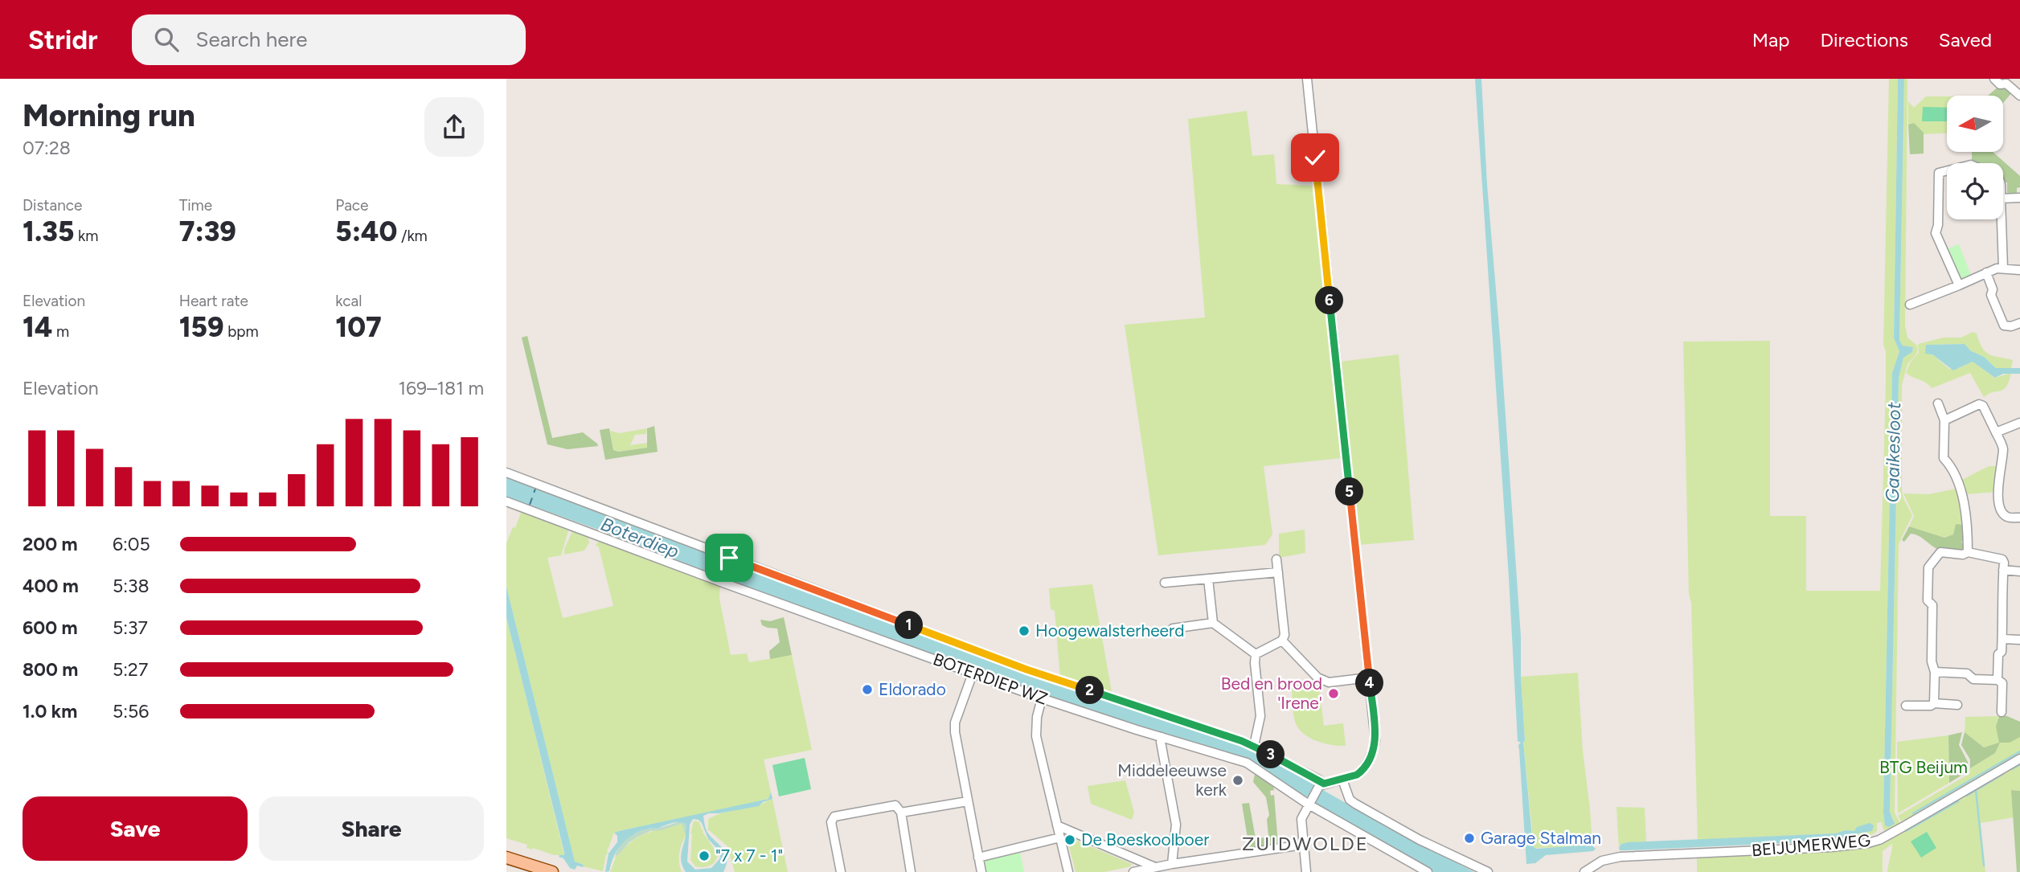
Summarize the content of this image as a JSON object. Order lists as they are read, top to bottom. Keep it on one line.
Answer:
{"streets":{"street":["BOTERDIEP WZ","BEIJUMERWEG"]},"districts":["ZUIDWOLDE"],"water":["Gaaikesloot","Boterdiep"],"parks":["BTG Beijum"],"places":["Hoogewalsterheerd","Eldorado","Bed en brood 'Irene'","Middeleeuwse kerk","Garage Stalman","De Boeskoolboer","\"7 x 7 - 1\""],"north":"left","page":{"header":"Stridr","search":"Search here","nav":["Map","Directions","Saved"],"heading":["Morning run","07:28"],"stats":[["Distance","1.35 km"],["Time","7:39"],["Pace","5:40 /km"],["Elevation","14 m"],["Heart rate","159 bpm"],["kcal","107"]],"pins":["6","5","1","4","2","3"],"chart":["Elevation","169–181 m"],"list":[{"name":"200 m","note":"6:05"},{"name":"400 m","note":"5:38"},{"name":"600 m","note":"5:37"},{"name":"800 m","note":"5:27"},{"name":"1.0 km","note":"5:56"}],"buttons":["Save","Share"]}}
